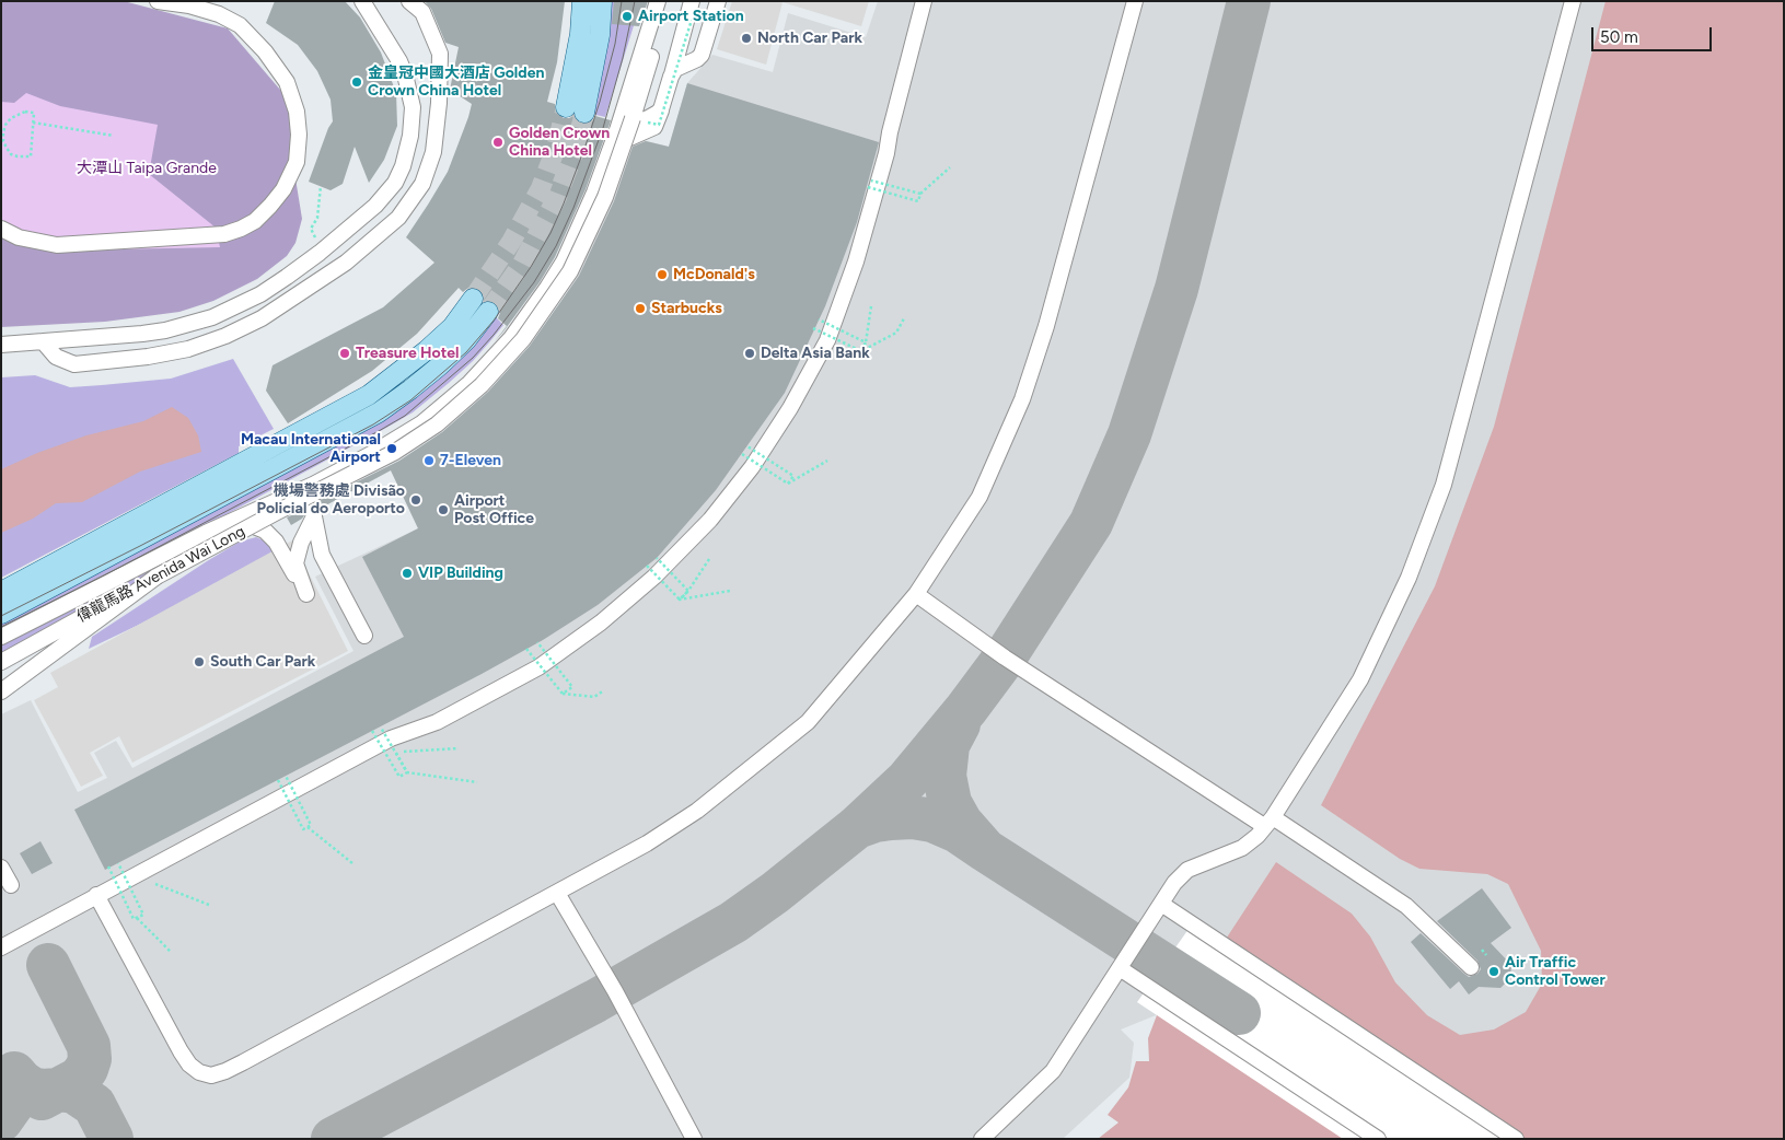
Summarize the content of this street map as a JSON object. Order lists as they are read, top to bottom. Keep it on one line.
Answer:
{"streets":{"street":["偉龍馬路 Avenida Wai Long"]},"parks":["大潭山 Taipa Grande"],"places":["Airport Station","North Car Park","金皇冠中國大酒店 Golden Crown China Hotel","Golden Crown China Hotel","McDonald's","Starbucks","Treasure Hotel","Delta Asia Bank","Macau International Airport","7-Eleven","機場警務處 Divisão Policial do Aeroporto","Airport Post Office","VIP Building","South Car Park","Air Traffic Control Tower"],"scale_bar":"50 m"}
